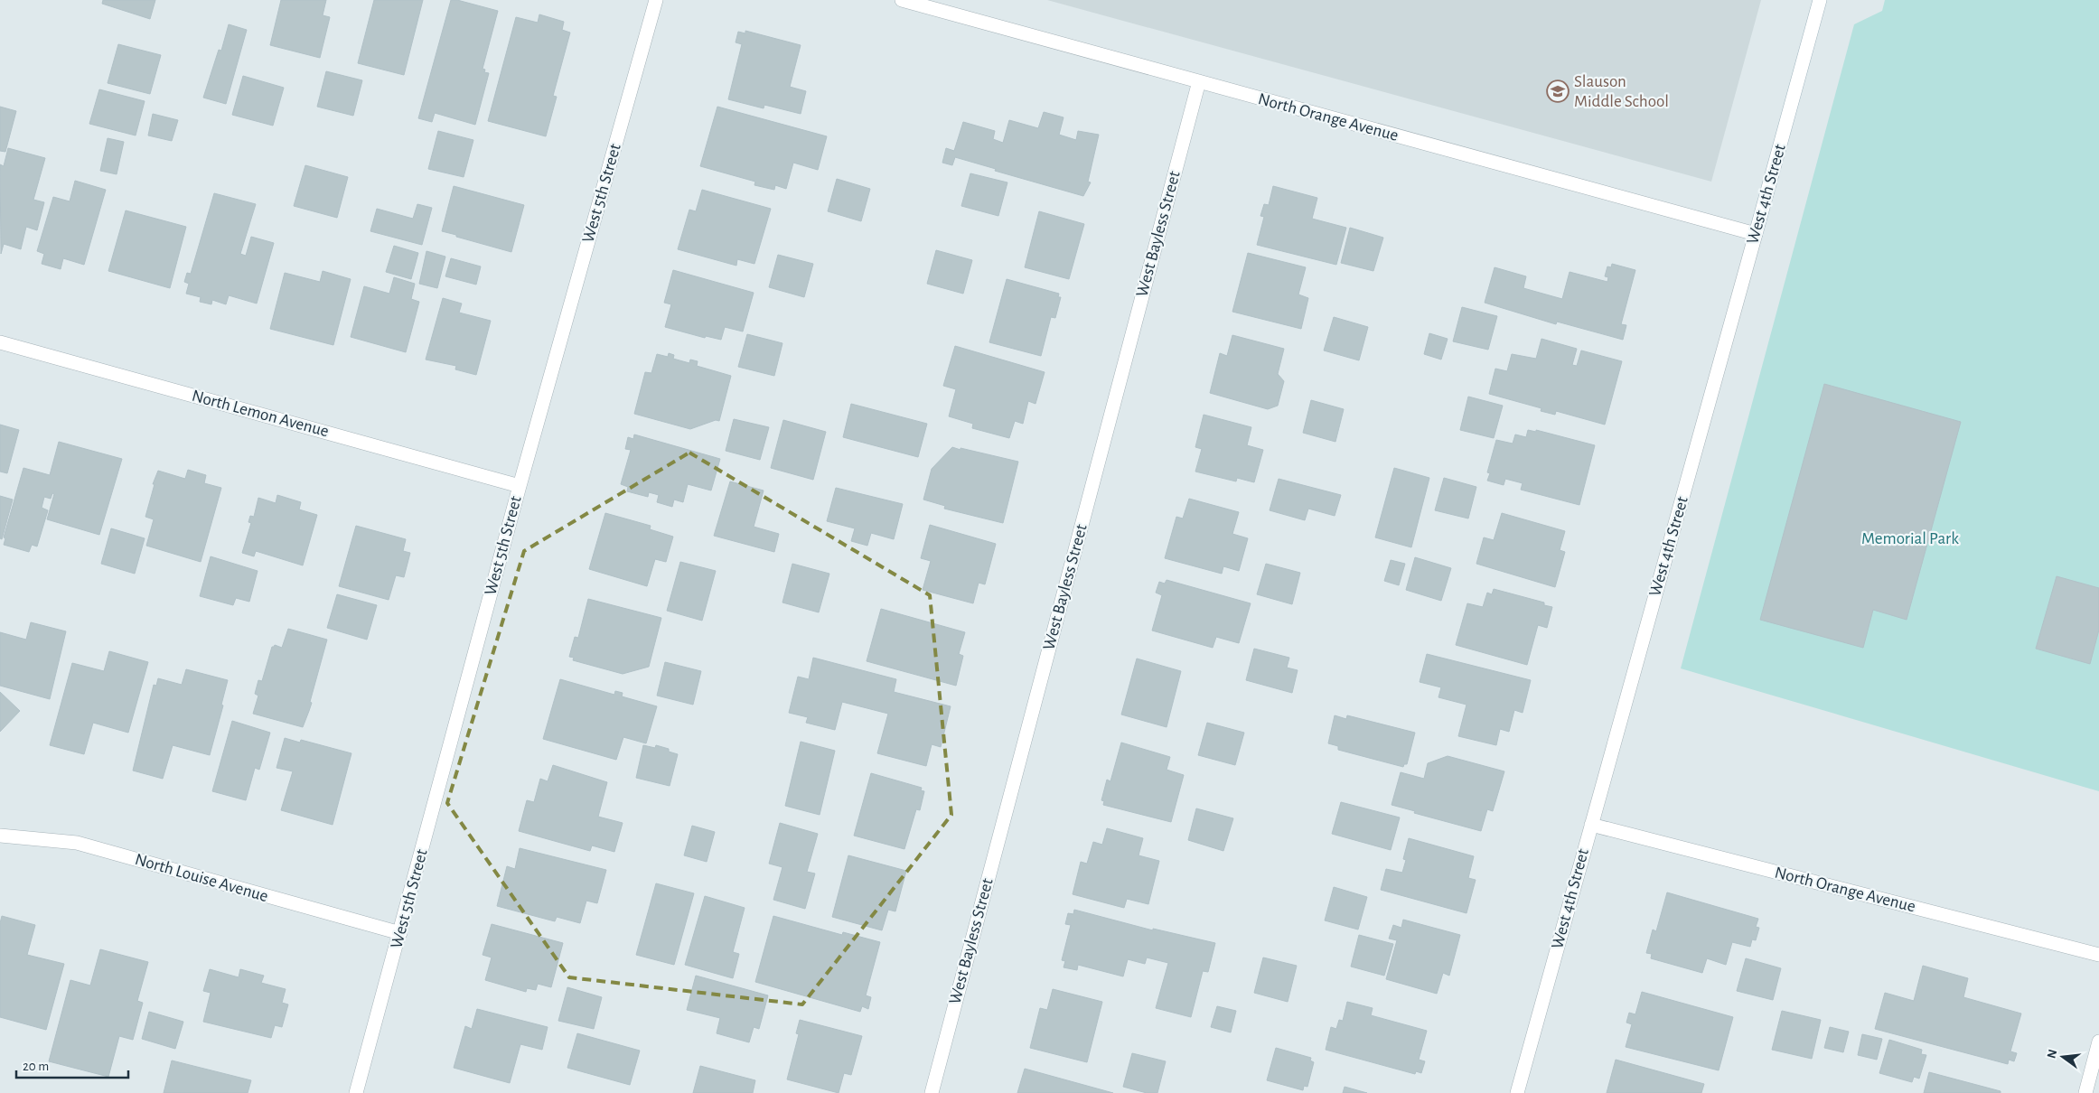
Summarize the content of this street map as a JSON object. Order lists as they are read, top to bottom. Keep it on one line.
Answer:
{"streets":{"street":["North Orange Avenue","West 5th Street","West 4th Street","West Bayless Street","North Lemon Avenue","North Louise Avenue"]},"crossings":[["North Orange Avenue","West 4th Street"],["North Orange Avenue","West Bayless Street"],["West 5th Street","North Lemon Avenue"],["West 5th Street","North Louise Avenue"]],"parks":["Memorial Park"],"places":{"school or university":["Slauson Middle School"]},"scale_bar":"20 m","north":"left"}
